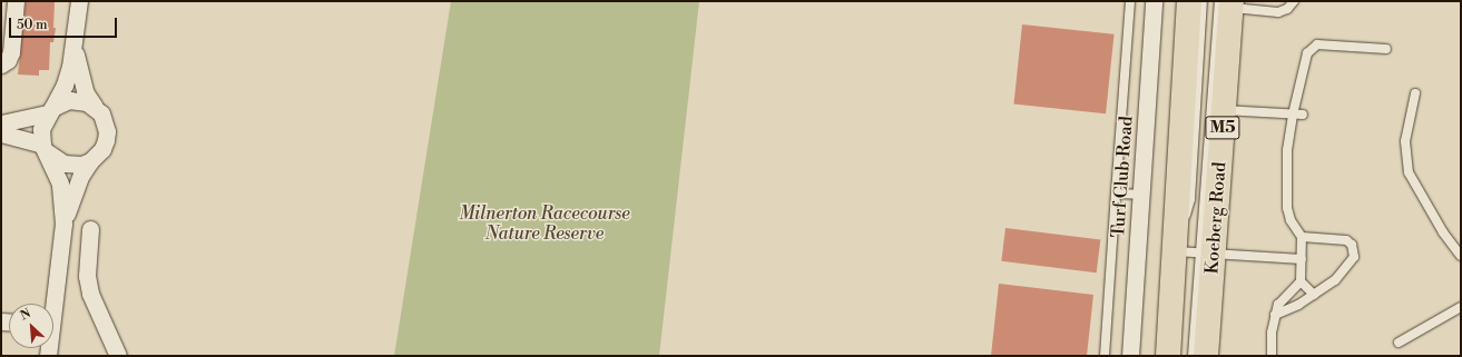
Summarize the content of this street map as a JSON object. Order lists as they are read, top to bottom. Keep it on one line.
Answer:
{"streets":{"main road":["M5","Koeberg Road"],"street":["Turf Club Road"]},"parks":["Milnerton Racecourse Nature Reserve"],"scale_bar":"50 m","north":"top left"}
